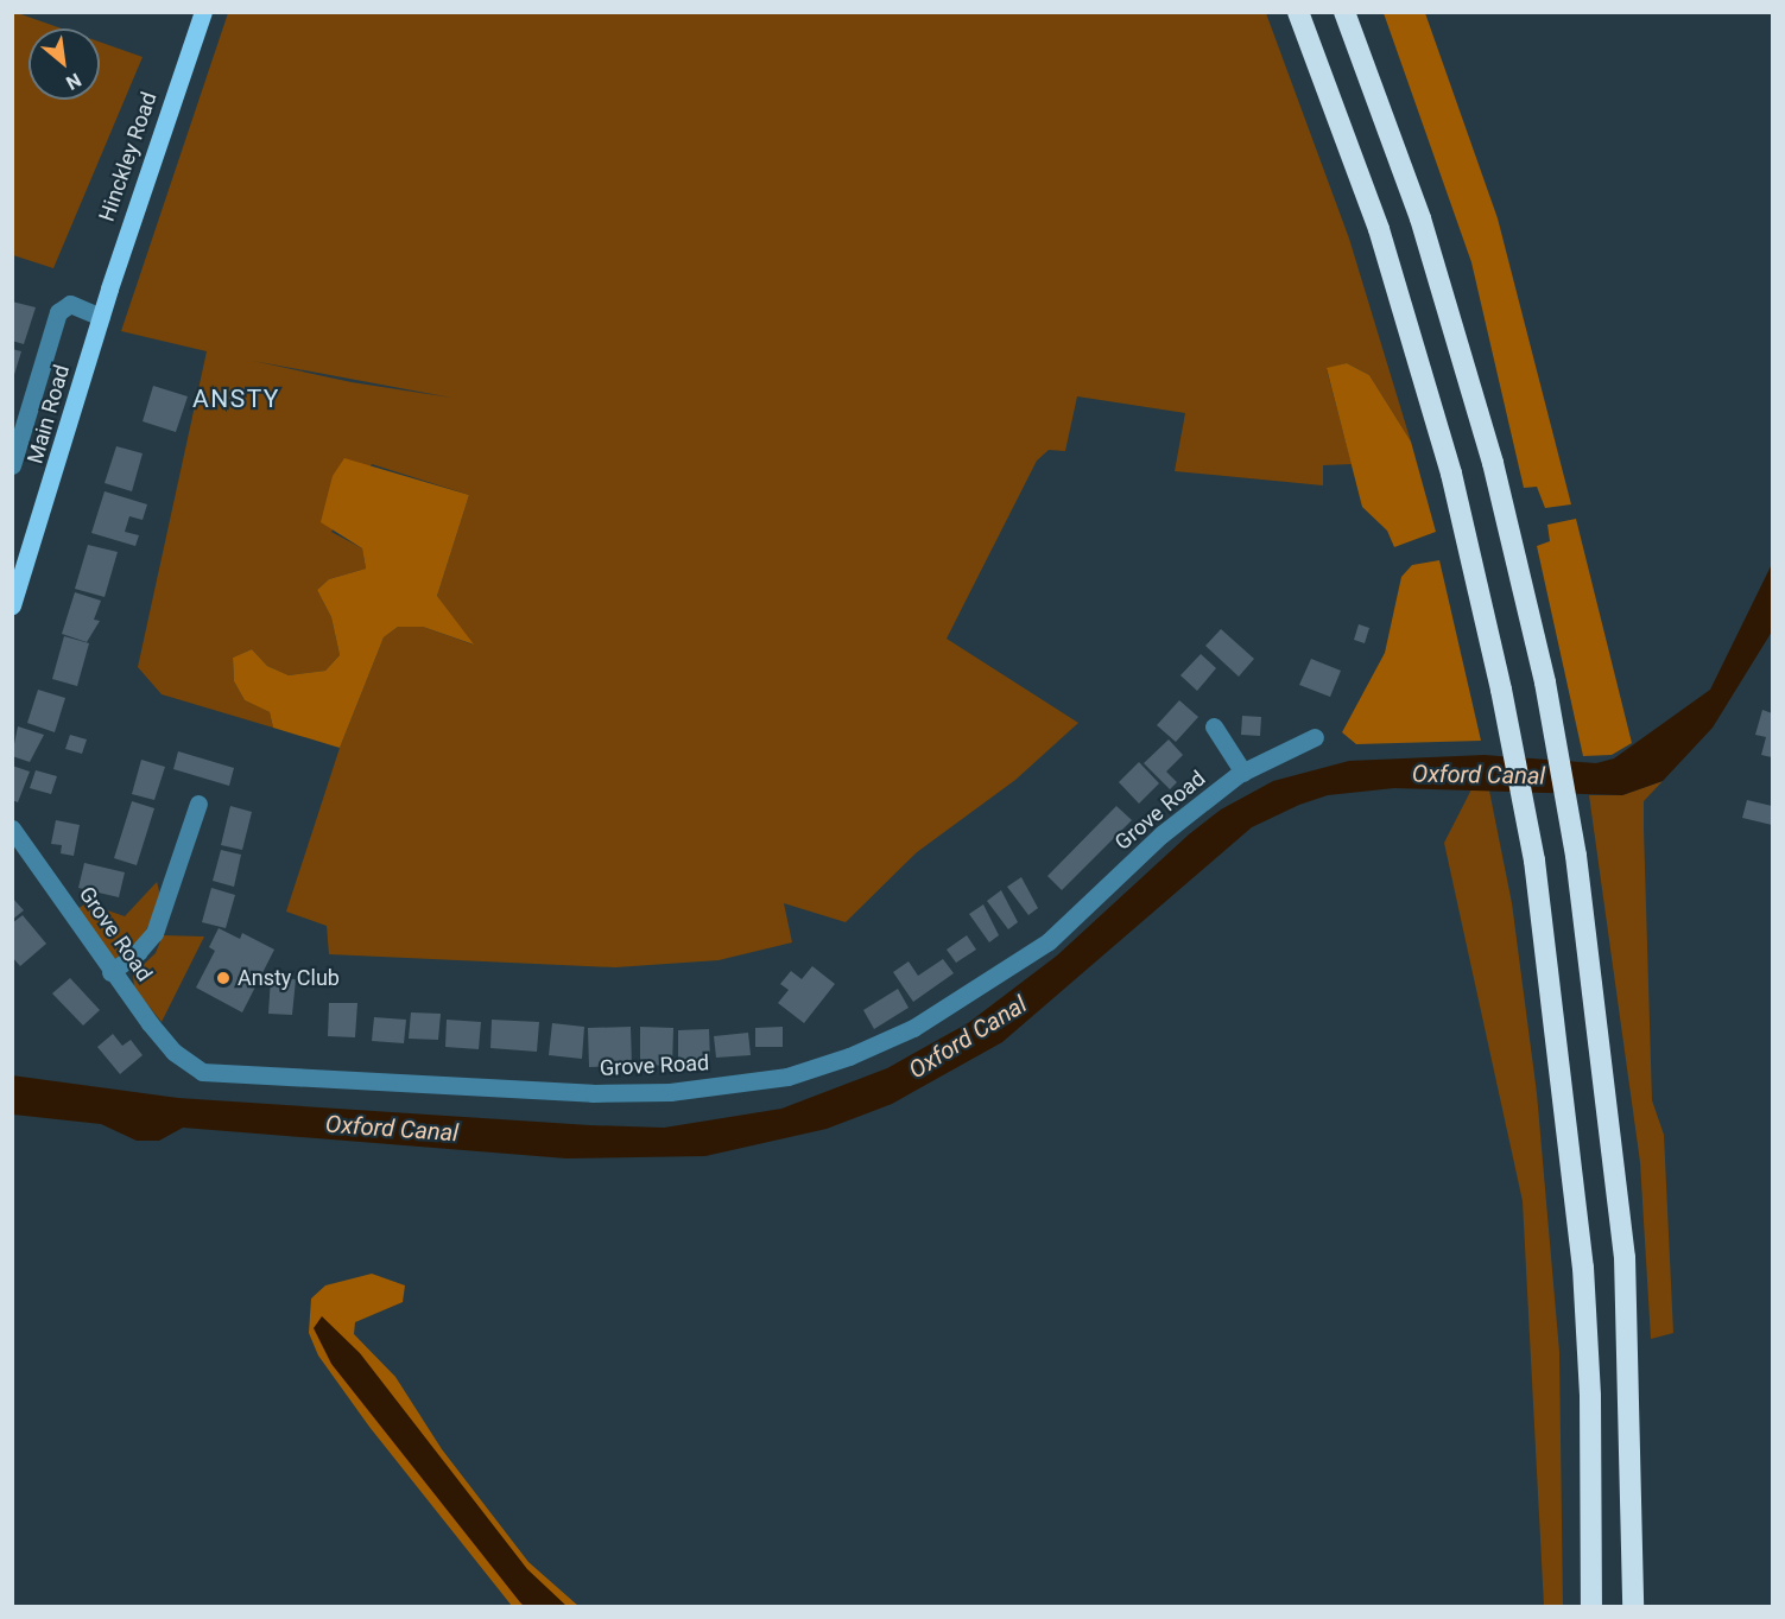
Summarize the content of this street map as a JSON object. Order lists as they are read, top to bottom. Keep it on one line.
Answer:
{"streets":{"main road":["Hinckley Road","Main Road"],"street":["Grove Road"]},"crossings":[["Hinckley Road","Main Road"]],"districts":["ANSTY"],"water":["Oxford Canal"],"places":["Ansty Club"],"north":"bottom right"}
